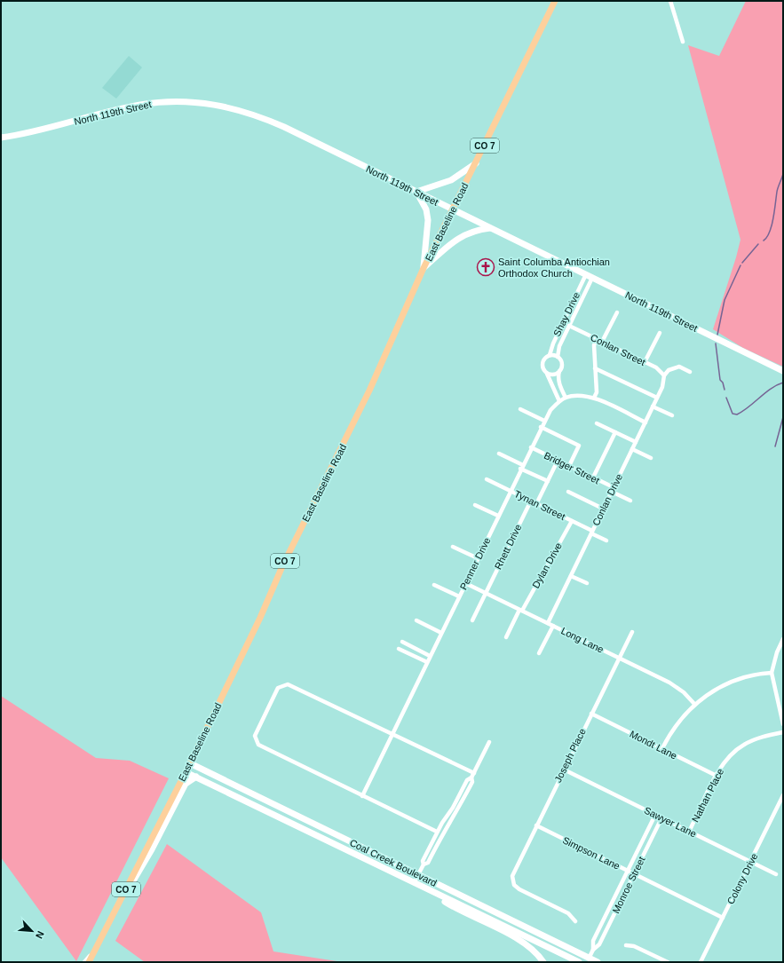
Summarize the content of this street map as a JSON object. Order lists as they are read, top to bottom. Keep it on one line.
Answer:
{"streets":{"main road":["North 119th Street","CO 7","East Baseline Road","Coal Creek Boulevard"],"street":["Shay Drive","Conlan Street","Bridger Street","Conlan Drive","Tynan Street","Rhett Drive","Penner Drive","Dylan Drive","Long Lane","Mondt Lane","Joseph Place","Nathan Place","Sawyer Lane","Simpson Lane","Colony Drive","Monroe Street"]},"crossings":[["North 119th Street","East Baseline Road"],["North 119th Street","Shay Drive"],["East Baseline Road","Coal Creek Boulevard"],["Shay Drive","Conlan Street"],["Shay Drive","Penner Drive"],["Conlan Street","Conlan Drive"],["Bridger Street","Conlan Drive"],["Bridger Street","Penner Drive"],["Conlan Drive","Tynan Street"],["Conlan Drive","Long Lane"],["Tynan Street","Rhett Drive"],["Tynan Street","Penner Drive"],["Tynan Street","Dylan Drive"],["Rhett Drive","Long Lane"],["Penner Drive","Long Lane"],["Dylan Drive","Long Lane"],["Long Lane","Joseph Place"],["Mondt Lane","Joseph Place"],["Mondt Lane","Nathan Place"],["Joseph Place","Sawyer Lane"],["Joseph Place","Simpson Lane"],["Nathan Place","Sawyer Lane"],["Sawyer Lane","Colony Drive"],["Sawyer Lane","Monroe Street"],["Simpson Lane","Colony Drive"],["Simpson Lane","Monroe Street"],["Coal Creek Boulevard","Monroe Street"]],"places":{"church":["Saint Columba Antiochian Orthodox Church"]},"north":"bottom right"}
